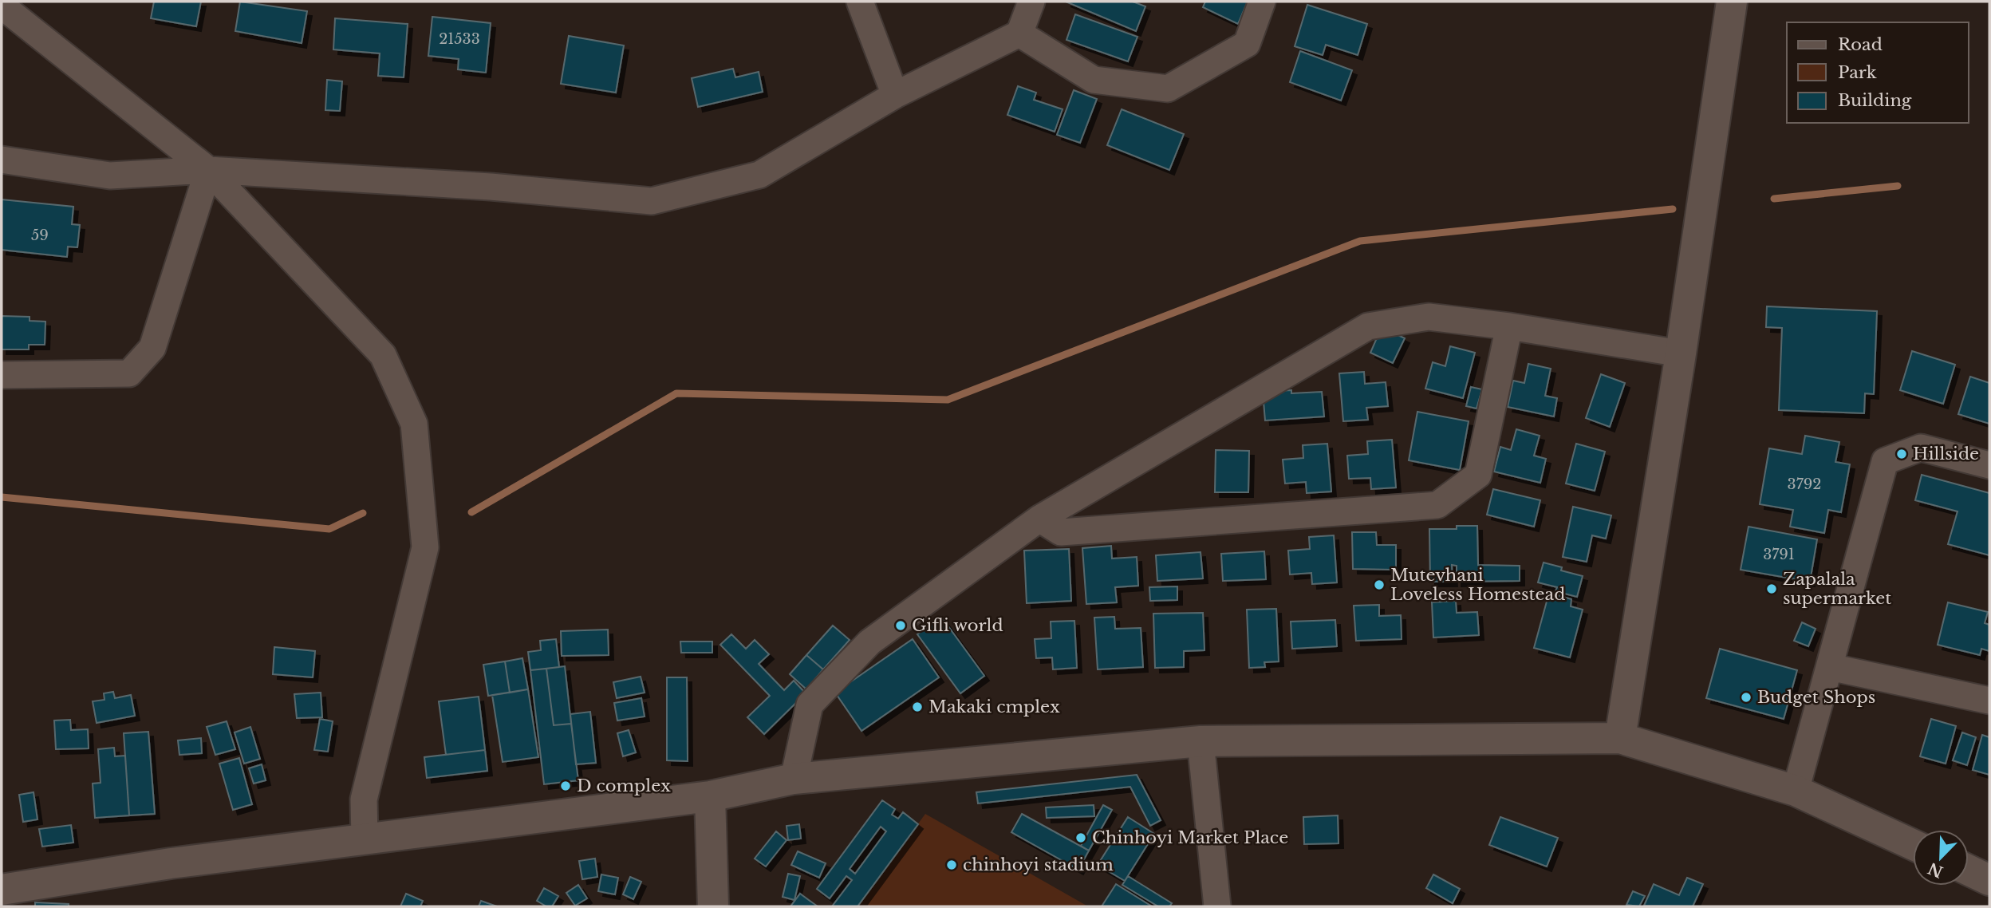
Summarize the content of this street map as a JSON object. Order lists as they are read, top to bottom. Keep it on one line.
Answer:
{"places":["Hillside","Mutevhani Loveless Homestead","Zapalala supermarket","Gifli world","Budget Shops","Makaki cmplex","D complex","Chinhoyi Market Place","chinhoyi stadium"],"house_numbers":["21533","59","3792","3791"],"legend":["Road","Park","Building"],"north":"bottom left"}
